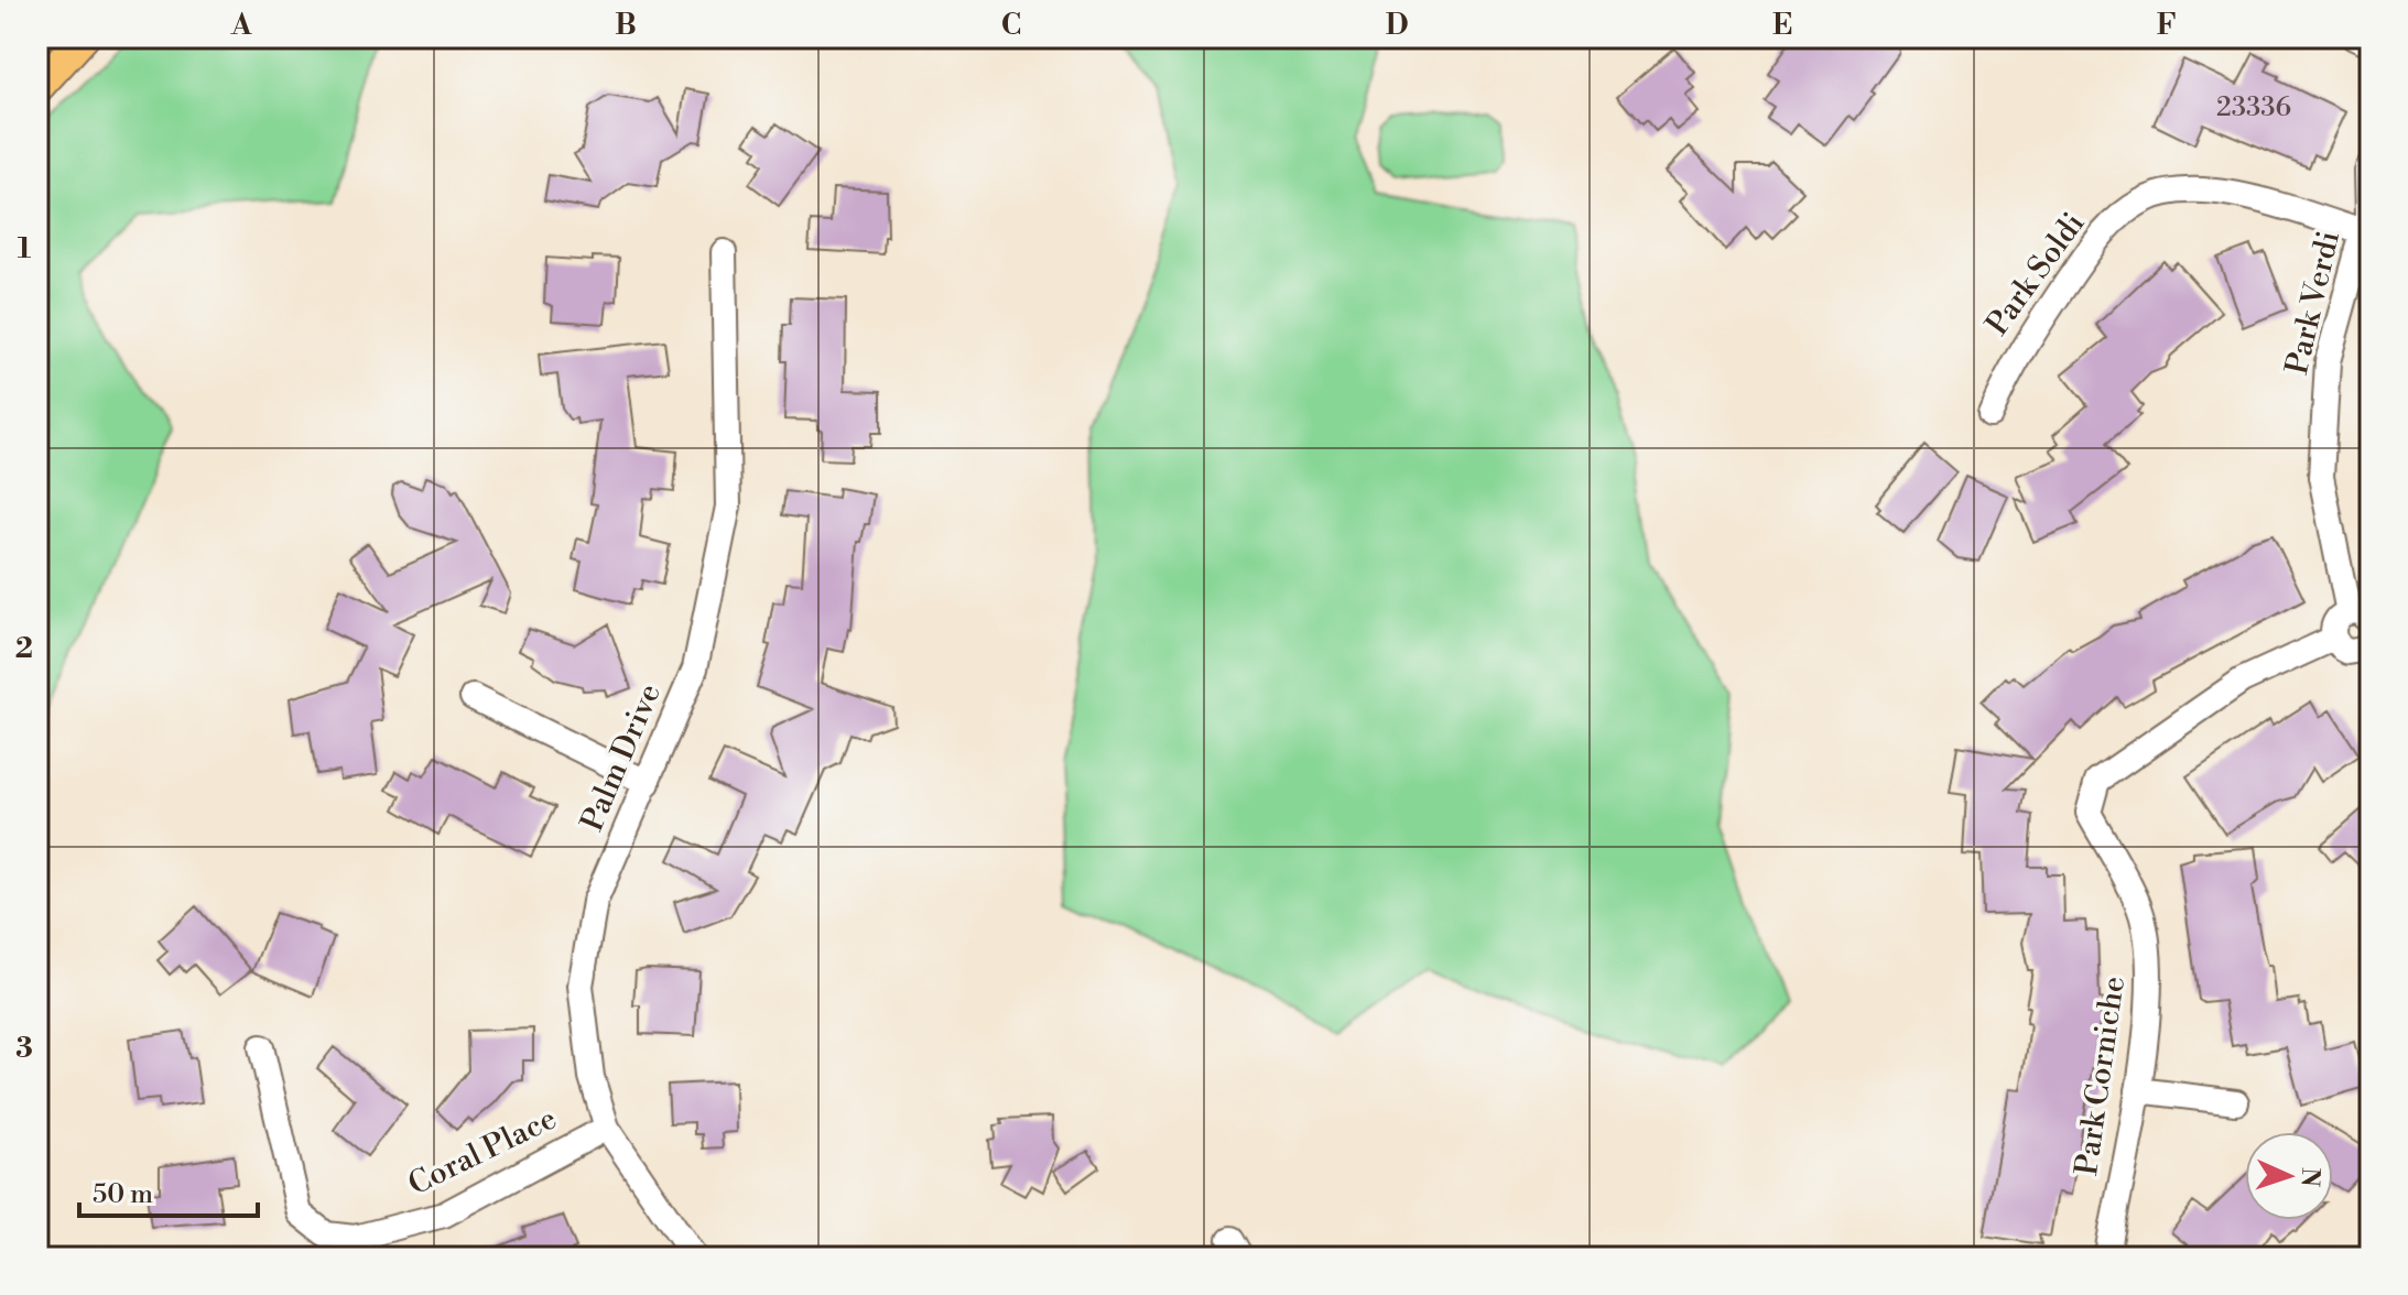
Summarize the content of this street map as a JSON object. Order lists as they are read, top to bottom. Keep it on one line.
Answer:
{"streets":{"street":["Park Soldi","Park Verdi","Palm Drive","Park Corniche","Coral Place"]},"crossings":[["Park Soldi","Park Verdi"],["Park Verdi","Park Corniche"],["Palm Drive","Coral Place"]],"house_numbers":["23336"],"scale_bar":"50 m","north":"right","grid":{"columns":["A","B","C","D","E","F"],"rows":["1","2","3"]}}
